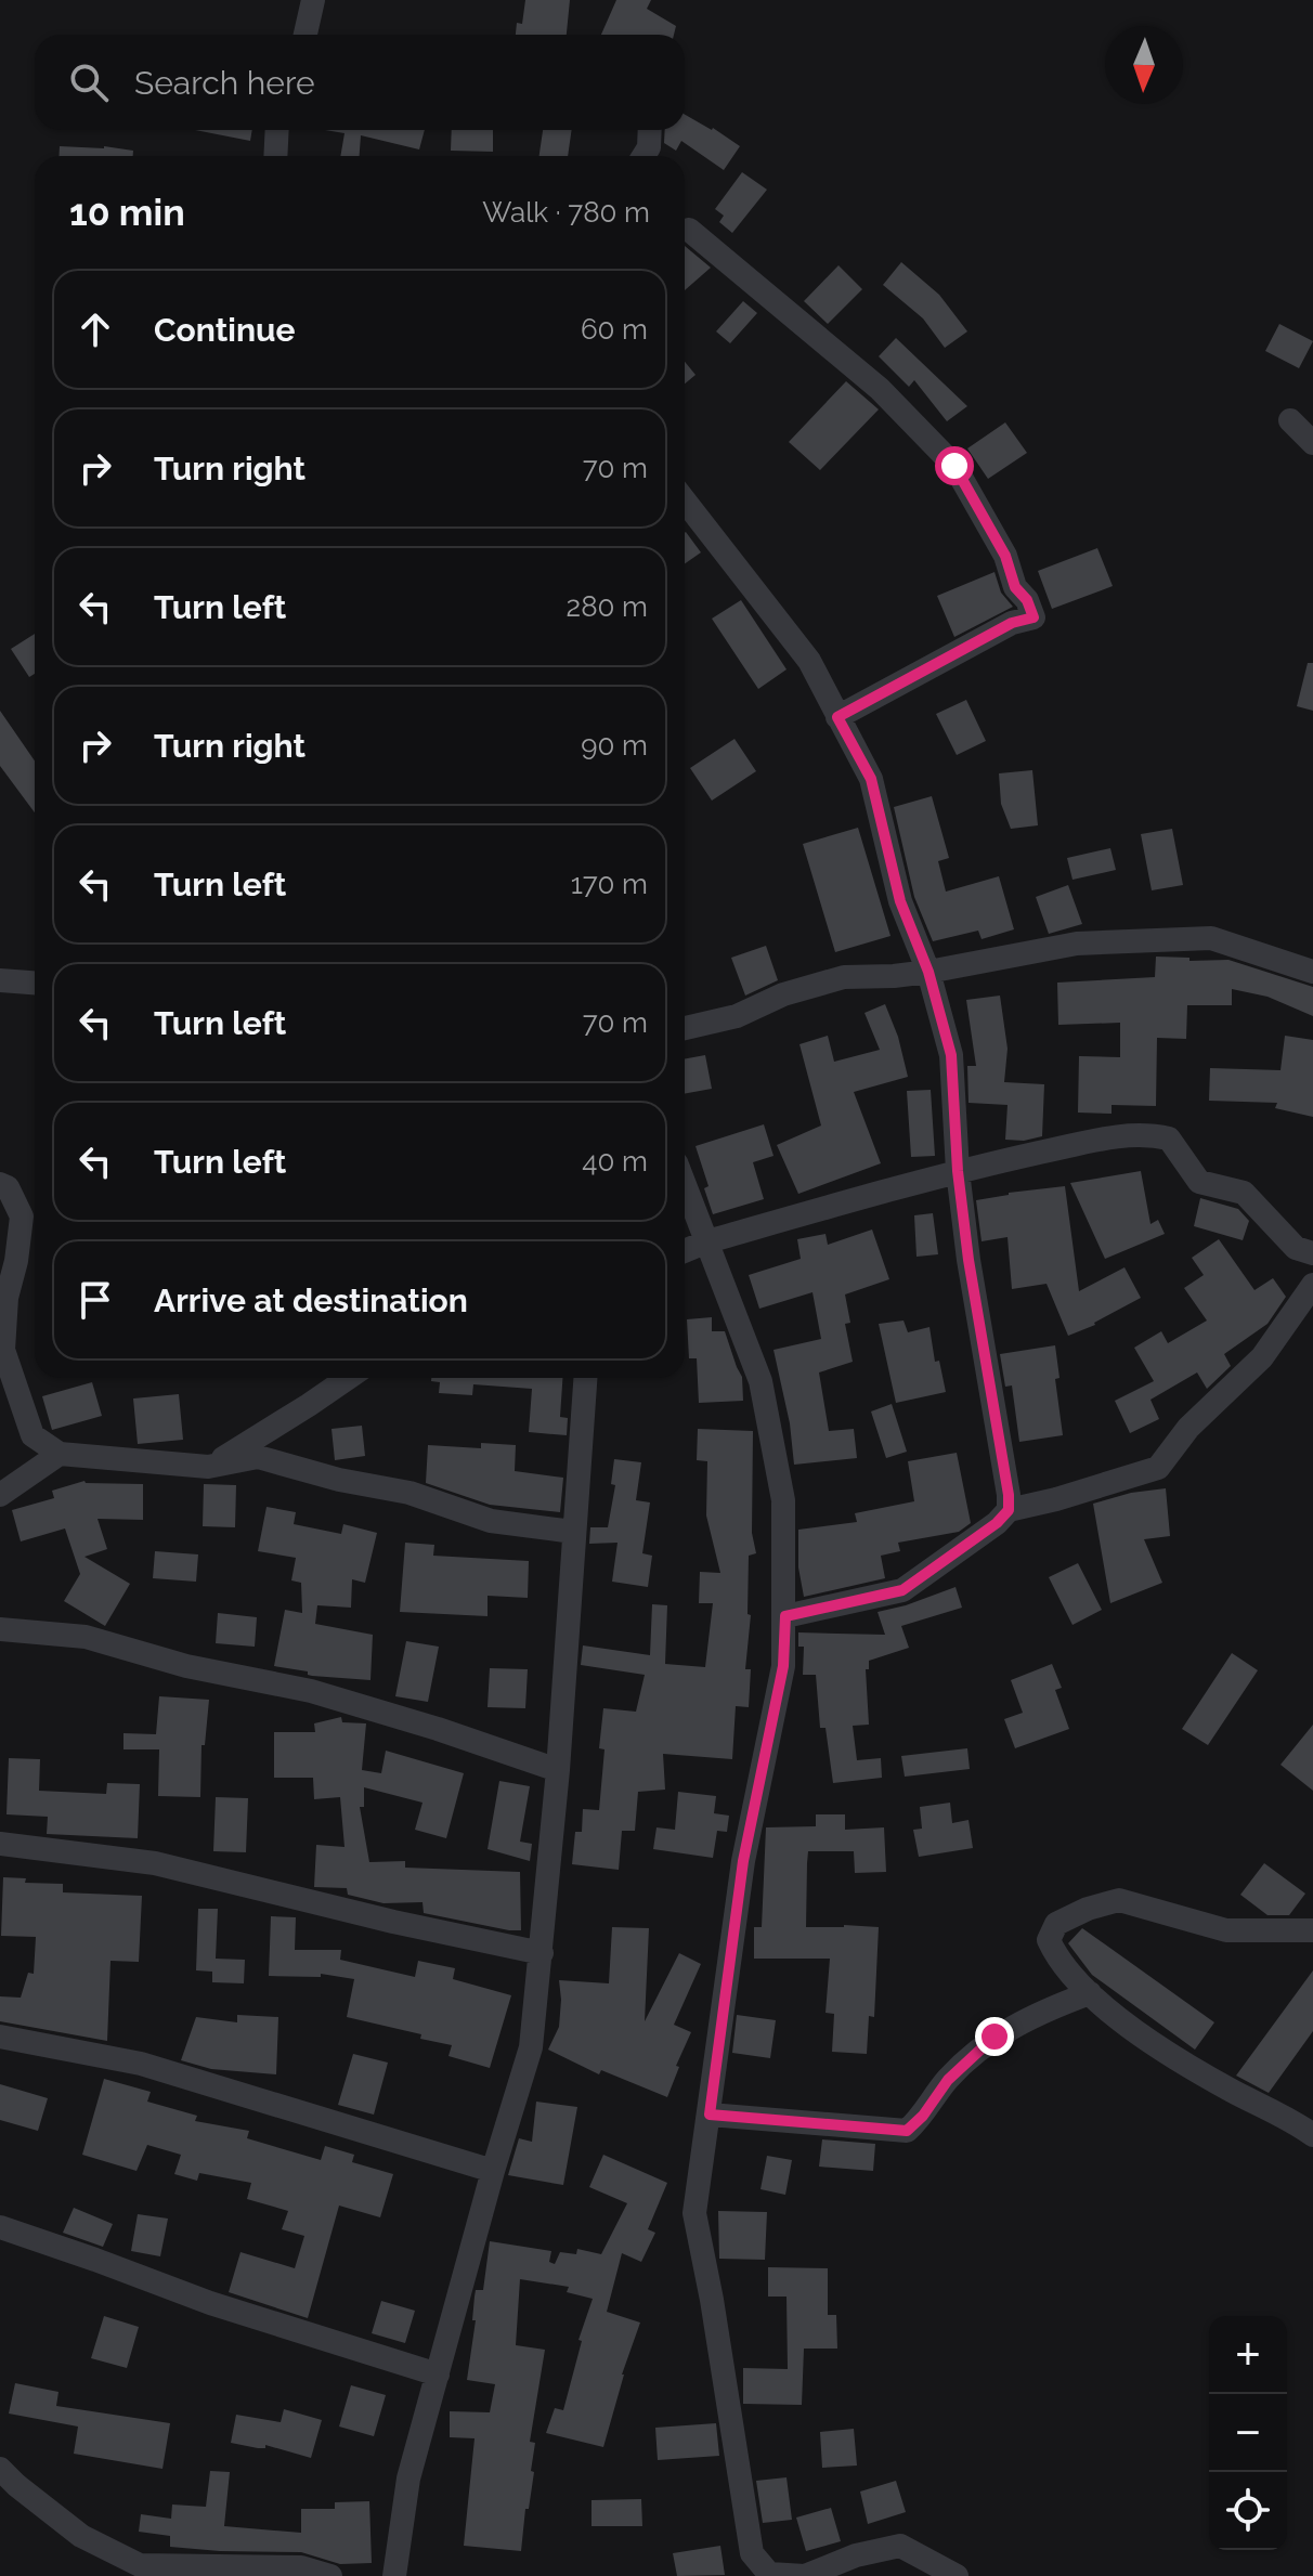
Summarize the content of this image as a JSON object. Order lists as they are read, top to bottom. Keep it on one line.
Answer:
{"north":"bottom","page":{"search":"Search here","heading":["10 min","Walk · 780 m"],"list":[["Continue","60 m"],["Turn right","70 m"],["Turn left","280 m"],["Turn right","90 m"],["Turn left","170 m"],["Turn left","70 m"],["Turn left","40 m"],"Arrive at destination"],"map_buttons":["+","−"]}}
